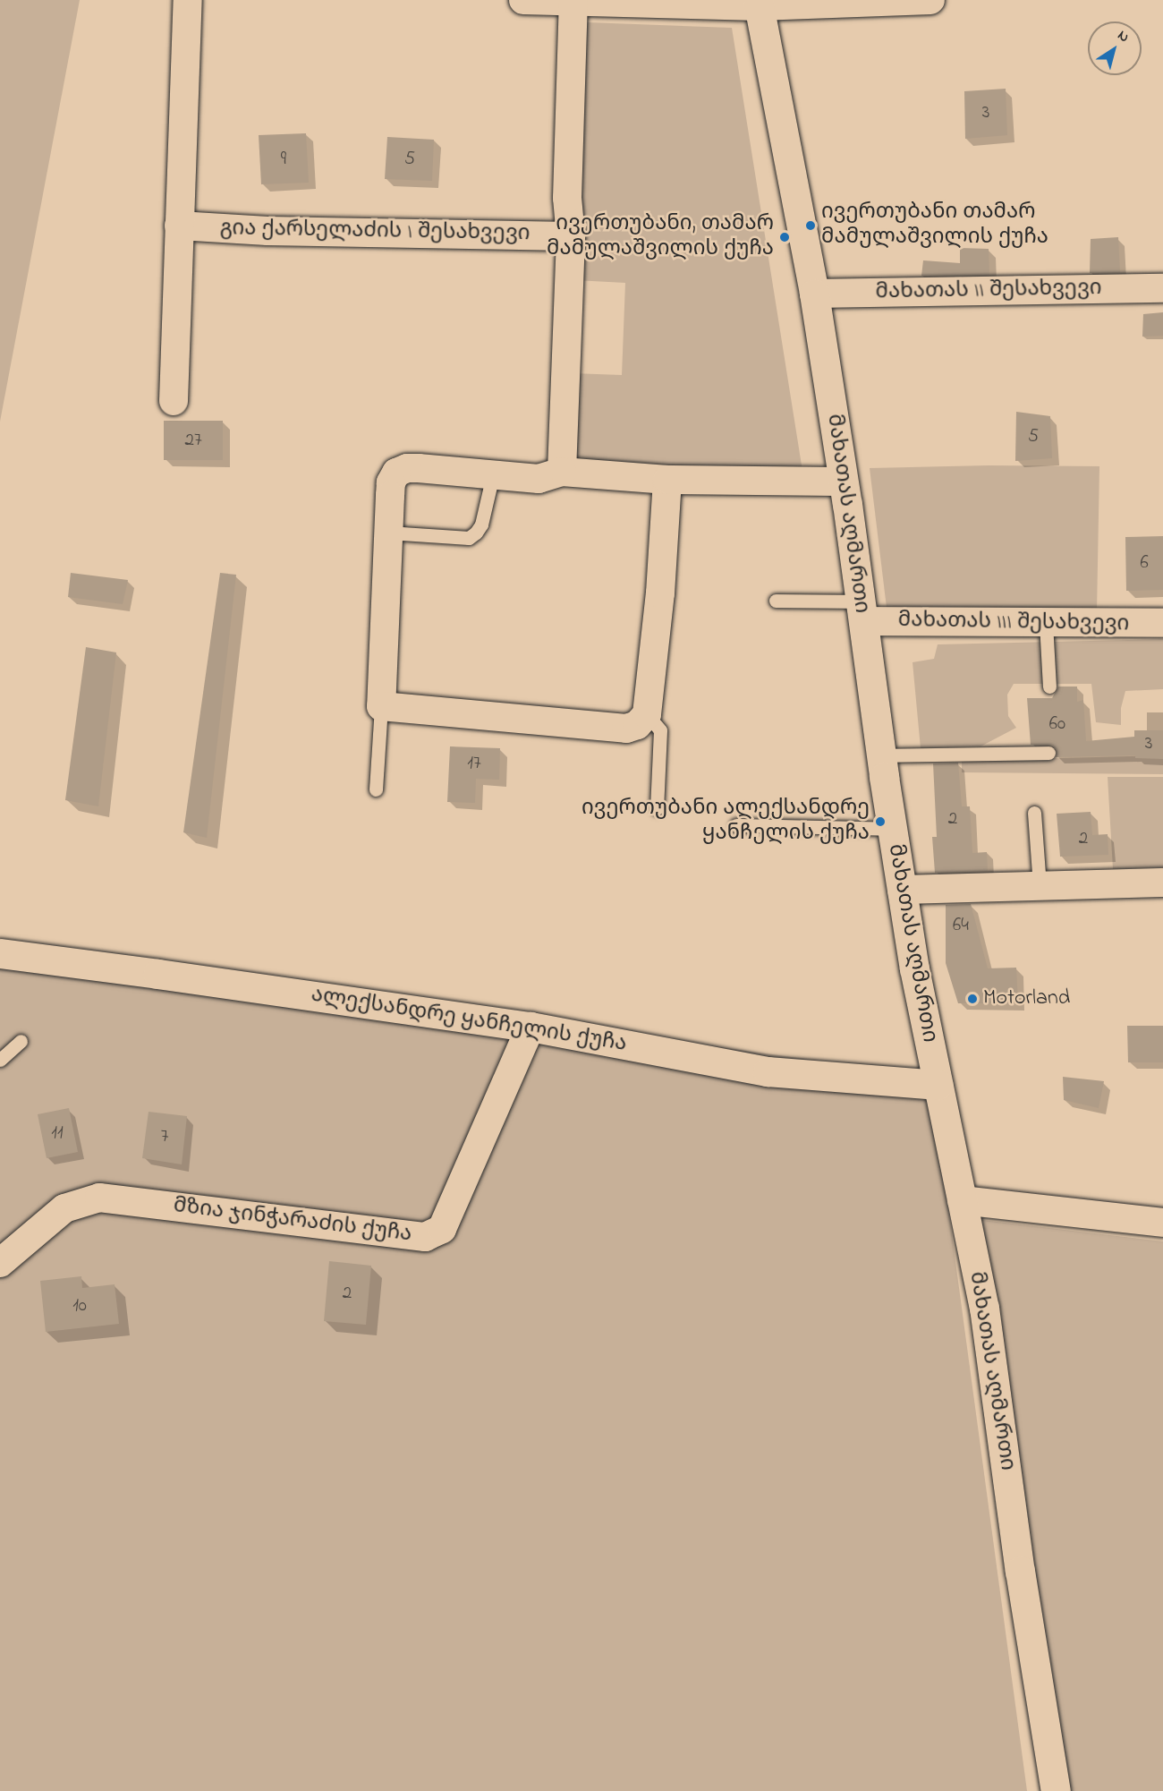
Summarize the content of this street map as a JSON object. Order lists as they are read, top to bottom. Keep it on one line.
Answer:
{"streets":{"main road":["მახათას აღმართი","ალექსანდრე ყანჩელის ქუჩა"],"street":["გია ქარსელაძის I შესახვევი","მახათას II შესახვევი","მახათას III შესახვევი","მზია ჯინჭარაძის ქუჩა"]},"crossings":[["მახათას II შესახვევი","მახათას აღმართი"],["მახათას აღმართი","მახათას III შესახვევი"],["მახათას აღმართი","ალექსანდრე ყანჩელის ქუჩა"],["ალექსანდრე ყანჩელის ქუჩა","მზია ჯინჭარაძის ქუჩა"]],"places":["ივერთუბანი თამარ მამულაშვილის ქუჩა","ივერთუბანი, თამარ მამულაშვილის ქუჩა","ივერთუბანი ალექსანდრე ყანჩელის ქუჩა","Motorland"],"house_numbers":["3","9","5","5","27","6","60","3","17","2","2","64","11","7","2","10"],"north":"top right"}
